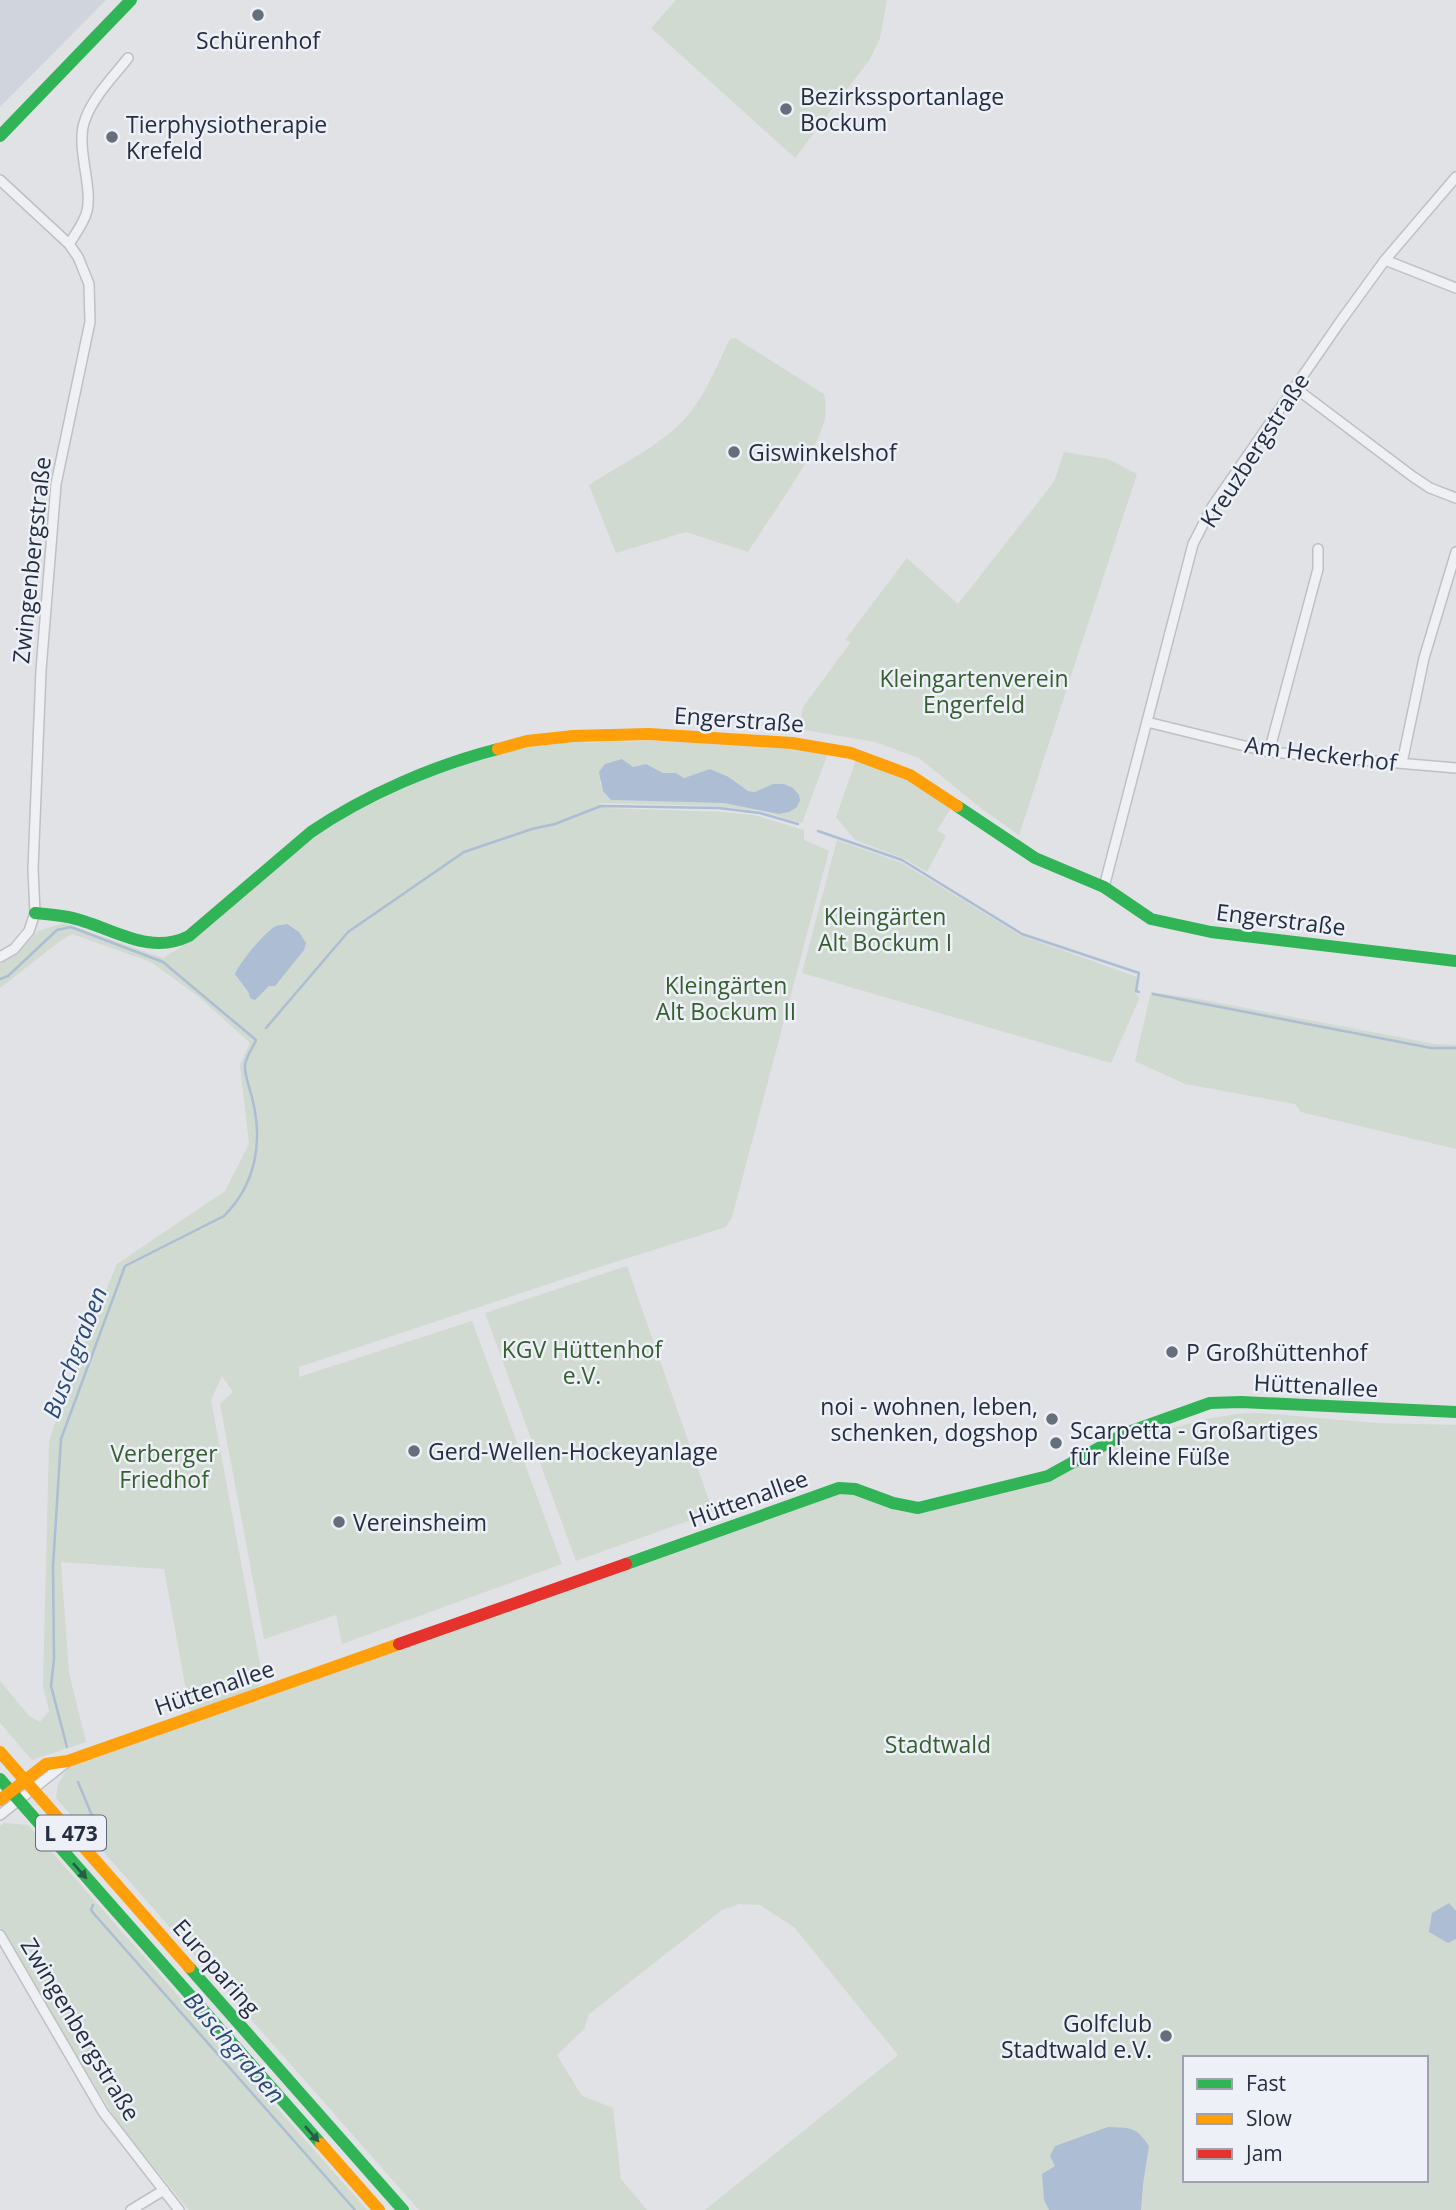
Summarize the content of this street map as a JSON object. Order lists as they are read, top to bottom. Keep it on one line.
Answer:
{"streets":{"street":["Kreuzbergstraße","Zwingenbergstraße","Engerstraße","Am Heckerhof","Hüttenallee","L 473","Europaring"]},"crossings":[["Kreuzbergstraße","Engerstraße"],["Kreuzbergstraße","Am Heckerhof"],["Zwingenbergstraße","Engerstraße"],["Hüttenallee","Europaring"]],"water":["Buschgraben"],"parks":["Kleingartenverein Engerfeld","Kleingärten Alt Bockum I","Kleingärten Alt Bockum II","KGV Hüttenhof e.V.","Verberger Friedhof","Stadtwald"],"places":["Schürenhof","Bezirkssportanlage Bockum","Tierphysiotherapie Krefeld","Giswinkelshof","P Großhüttenhof","noi - wohnen, leben, schenken, dogshop","Scarpetta - Großartiges für kleine Füße","Gerd-Wellen-Hockeyanlage","Vereinsheim","Golfclub Stadtwald e.V."],"legend":["Fast","Slow","Jam"]}
